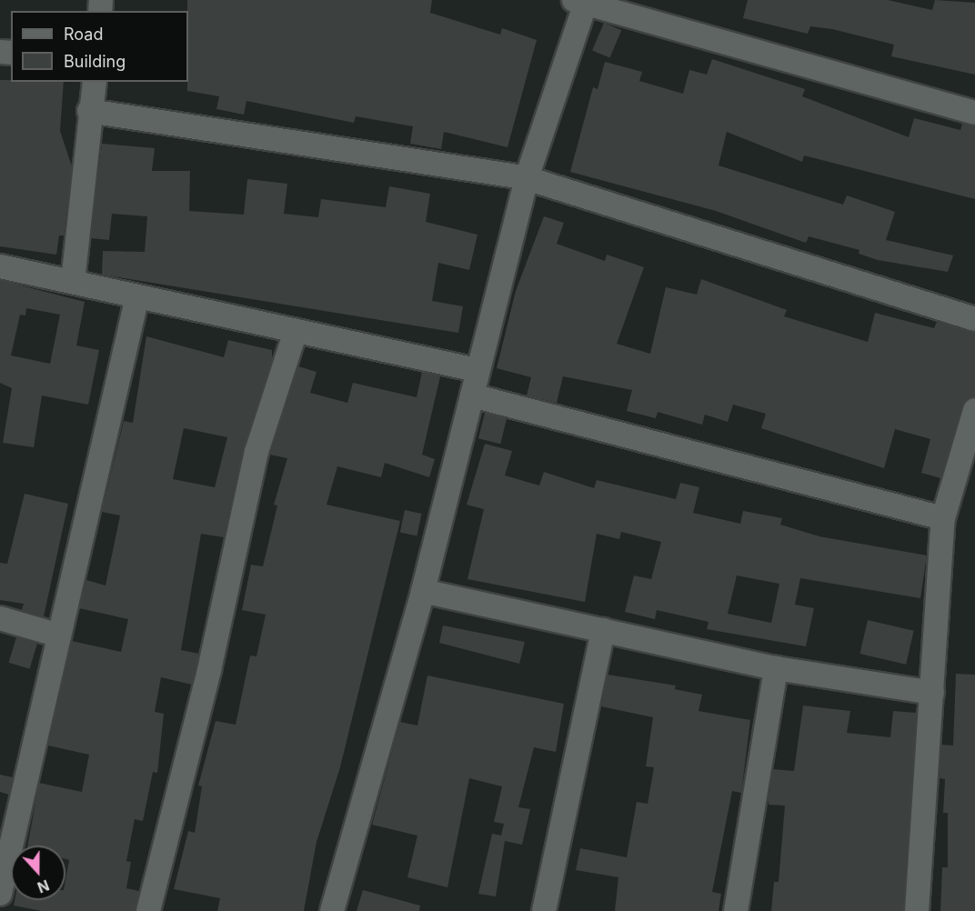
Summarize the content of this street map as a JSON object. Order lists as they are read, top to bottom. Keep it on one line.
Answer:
{"legend":["Road","Building"],"north":"bottom"}
